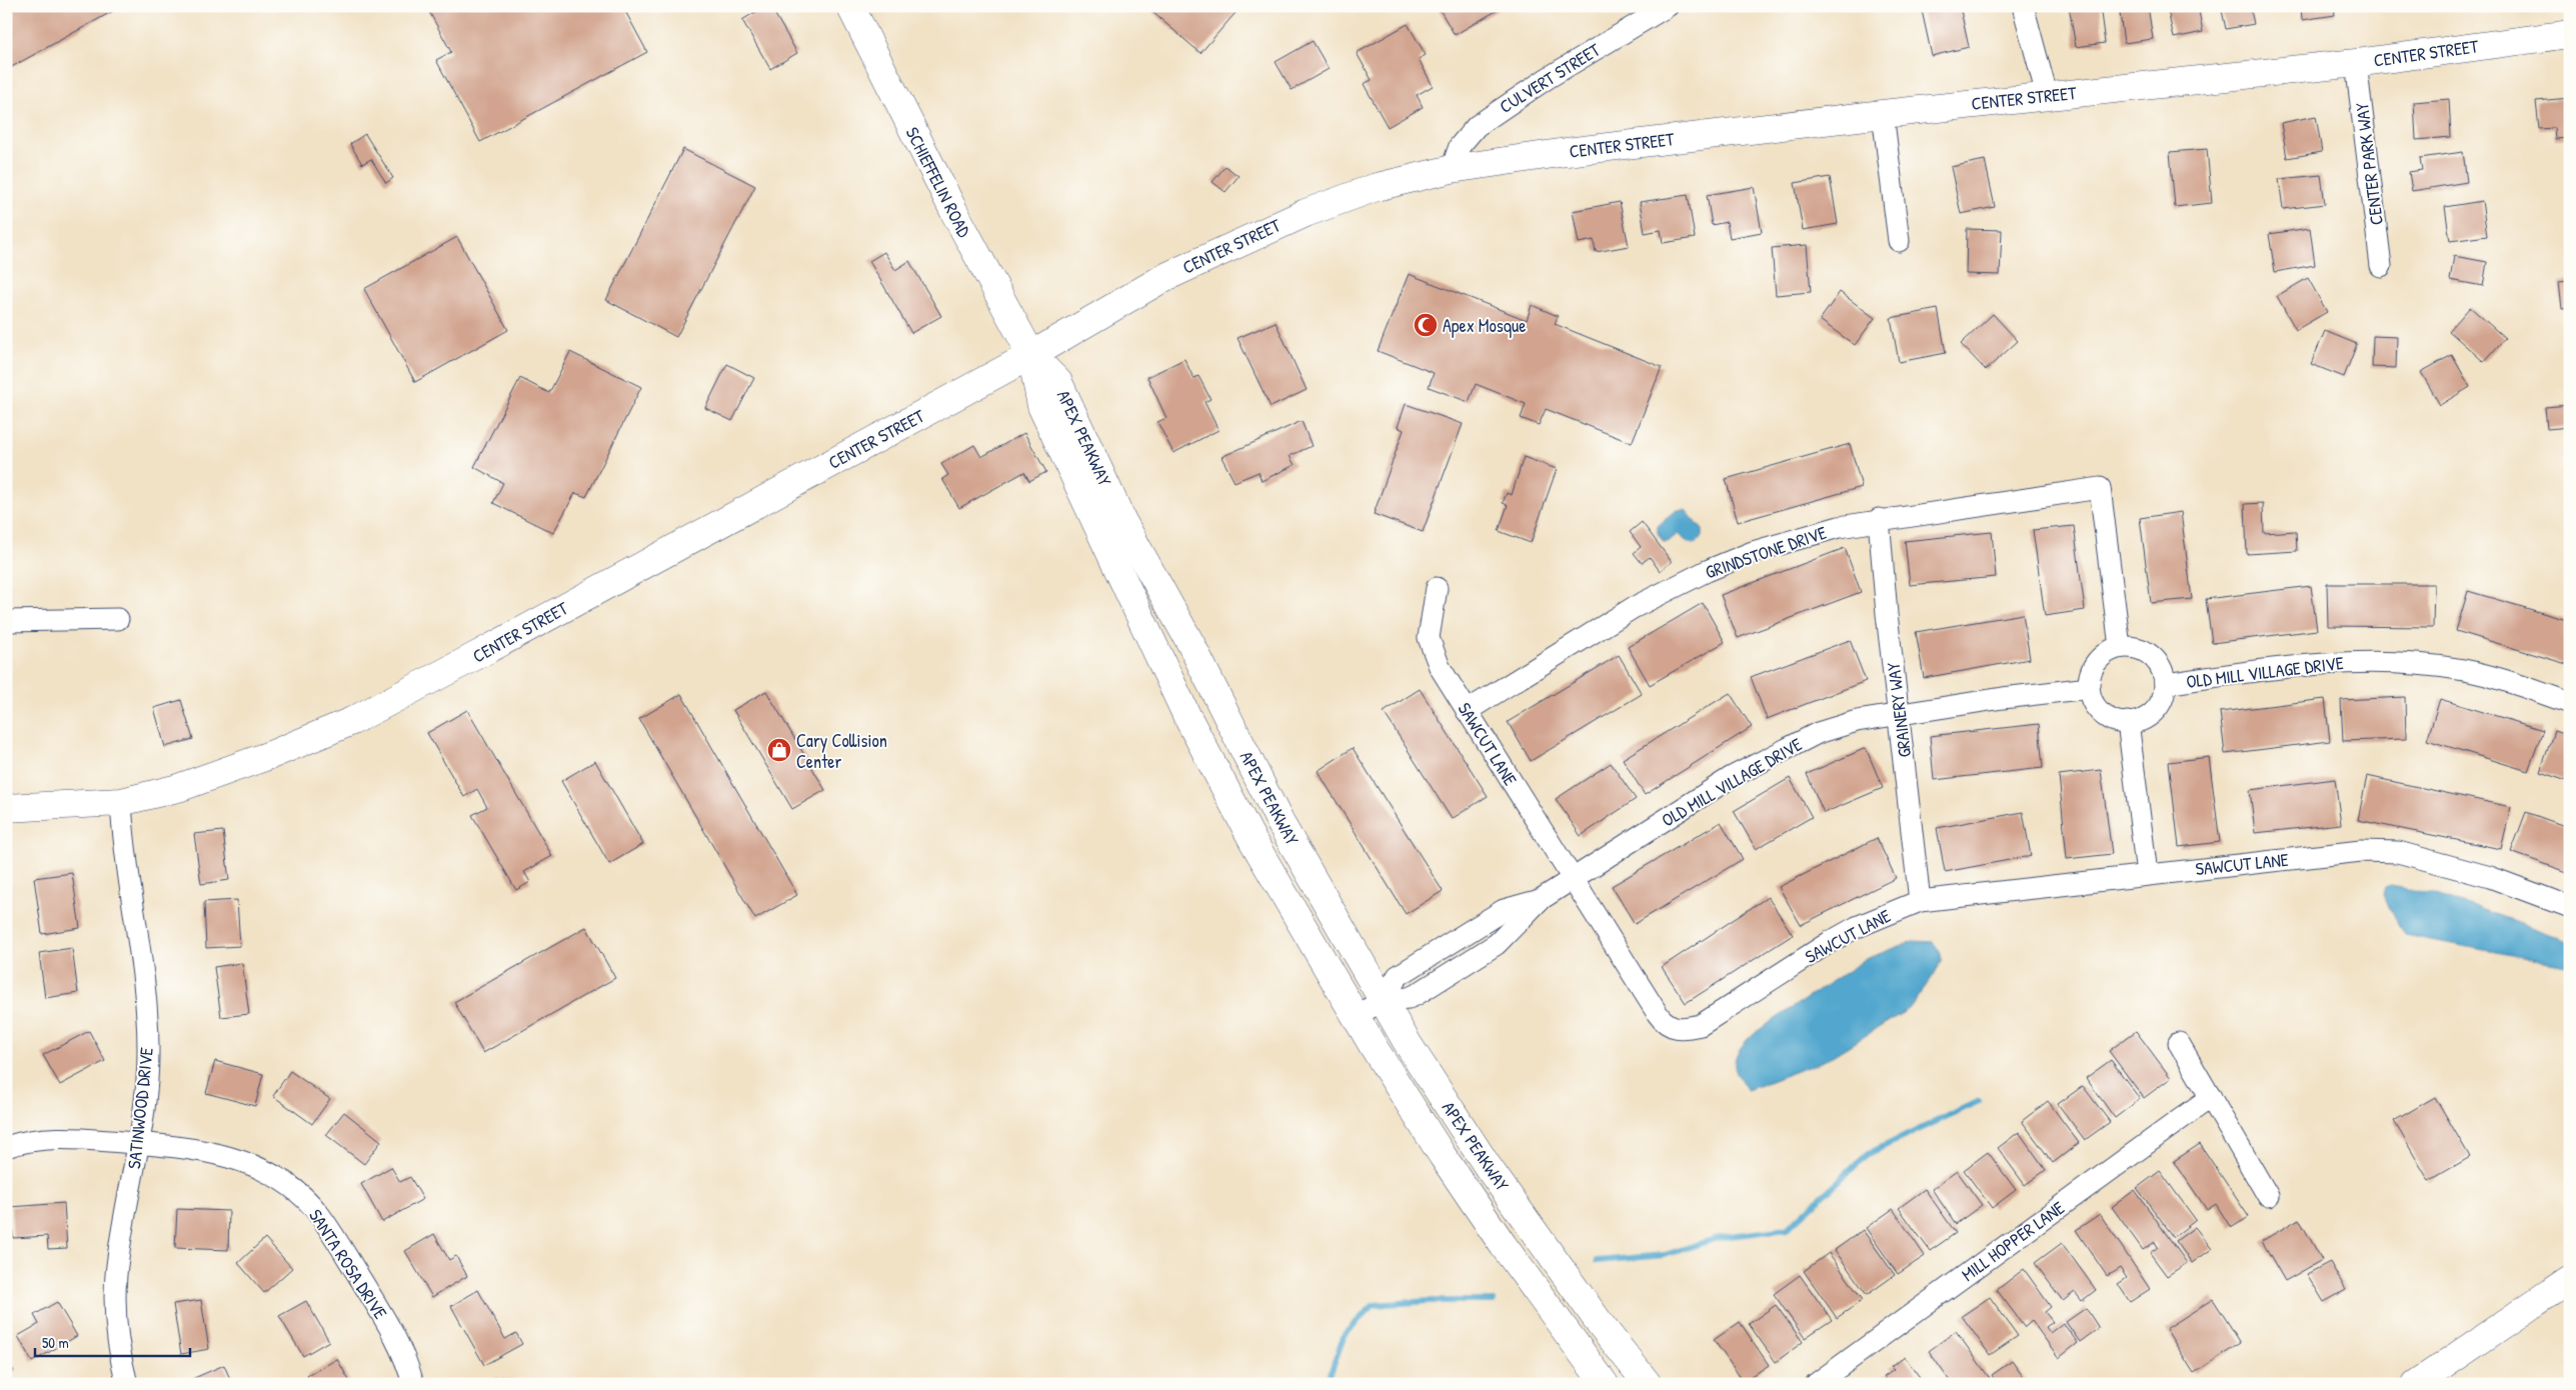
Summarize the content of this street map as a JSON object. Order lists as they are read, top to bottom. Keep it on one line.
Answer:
{"streets":{"main road":["CENTER STREET","SCHIEFFELIN ROAD","APEX PEAKWAY"],"street":["CULVERT STREET","CENTER PARK WAY","GRINDSTONE DRIVE","OLD MILL VILLAGE DRIVE","GRAINERY WAY","SAWCUT LANE","SATINWOOD DRIVE","MILL HOPPER LANE","SANTA ROSA DRIVE"]},"crossings":[["CENTER STREET","CULVERT STREET"],["CENTER STREET","CENTER PARK WAY"],["CENTER STREET","SCHIEFFELIN ROAD"],["CENTER STREET","APEX PEAKWAY"],["CENTER STREET","SATINWOOD DRIVE"],["SCHIEFFELIN ROAD","APEX PEAKWAY"],["APEX PEAKWAY","OLD MILL VILLAGE DRIVE"],["GRINDSTONE DRIVE","OLD MILL VILLAGE DRIVE"],["GRINDSTONE DRIVE","GRAINERY WAY"],["GRINDSTONE DRIVE","SAWCUT LANE"],["OLD MILL VILLAGE DRIVE","GRAINERY WAY"],["OLD MILL VILLAGE DRIVE","SAWCUT LANE"],["GRAINERY WAY","SAWCUT LANE"],["SATINWOOD DRIVE","SANTA ROSA DRIVE"]],"places":{"mosque":["Apex Mosque"],"shop":["Cary Collision Center"]},"scale_bar":"50 m"}
